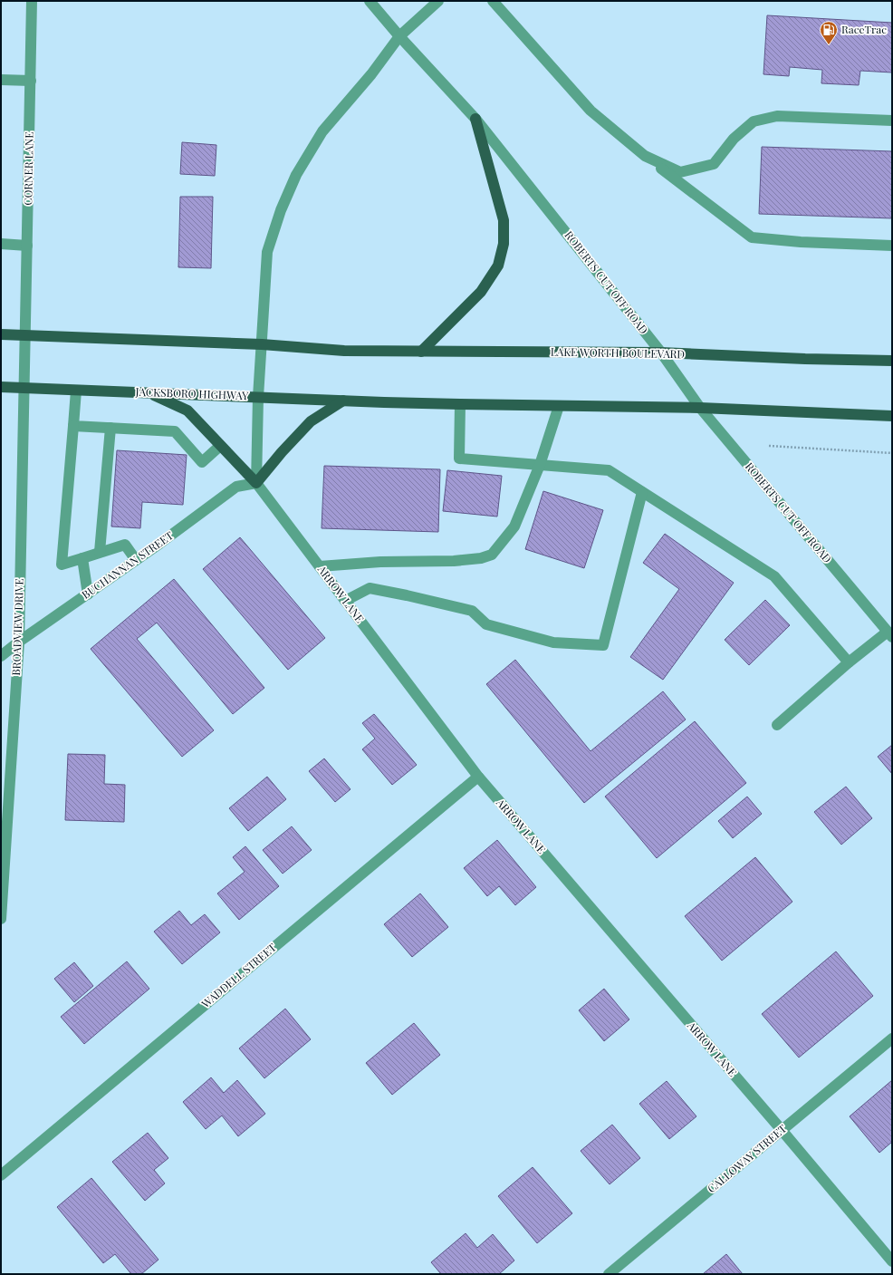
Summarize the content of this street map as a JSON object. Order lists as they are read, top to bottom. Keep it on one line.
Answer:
{"streets":{"main road":["LAKE WORTH BOULEVARD","JACKSBORO HIGHWAY"],"street":["CORNER LANE","ROBERTS CUT OFF ROAD","BUCHANNAN STREET","ARROW LANE","BROADVIEW DRIVE","WADDELL STREET","CALLOWAY STREET"]},"crossings":[["CORNER LANE","BROADVIEW DRIVE"],["ROBERTS CUT OFF ROAD","LAKE WORTH BOULEVARD"],["JACKSBORO HIGHWAY","BROADVIEW DRIVE"],["BUCHANNAN STREET","ARROW LANE"],["BUCHANNAN STREET","BROADVIEW DRIVE"],["ARROW LANE","WADDELL STREET"],["ARROW LANE","CALLOWAY STREET"]],"places":{"fuel station":["RaceTrac"]}}
